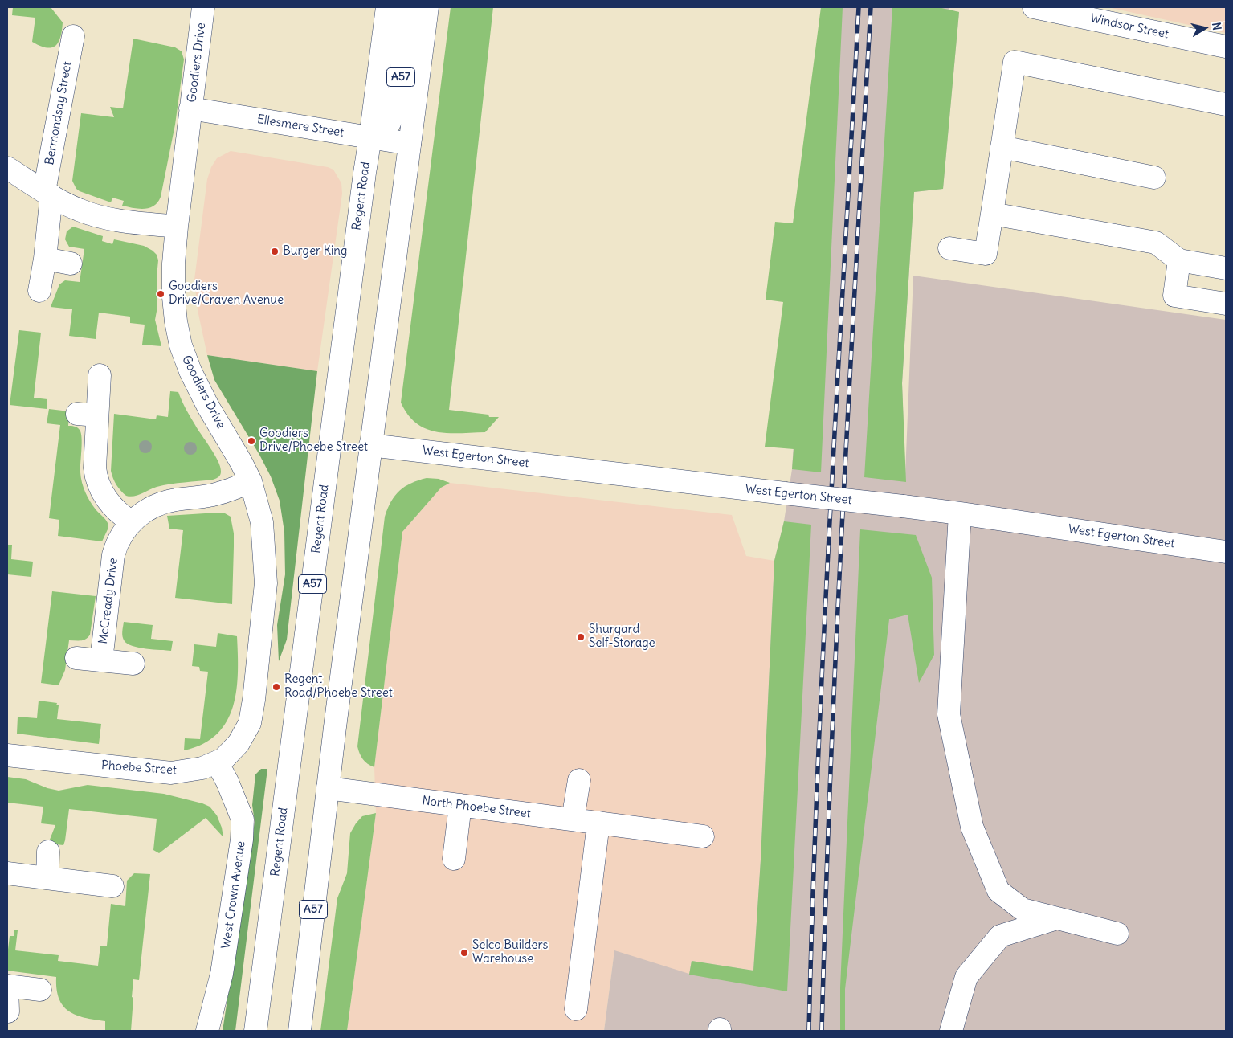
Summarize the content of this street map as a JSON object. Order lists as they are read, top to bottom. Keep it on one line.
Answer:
{"streets":{"main road":["Windsor Street","Goodiers Drive","A57","Bermondsay Street","Ellesmere Street","Regent Road","West Egerton Street","McCready Drive","Phoebe Street","North Phoebe Street","West Crown Avenue"]},"crossings":[["Goodiers Drive","Ellesmere Street"],["Goodiers Drive","McCready Drive"],["Goodiers Drive","Phoebe Street"],["A57","Ellesmere Street"],["A57","Regent Road"],["A57","West Egerton Street"],["A57","North Phoebe Street"],["Ellesmere Street","Regent Road"],["Phoebe Street","West Crown Avenue"]],"places":["Burger King","Goodiers Drive/Craven Avenue","Goodiers Drive/Phoebe Street","Shurgard Self-Storage","Regent Road/Phoebe Street","Selco Builders Warehouse"],"north":"right"}
